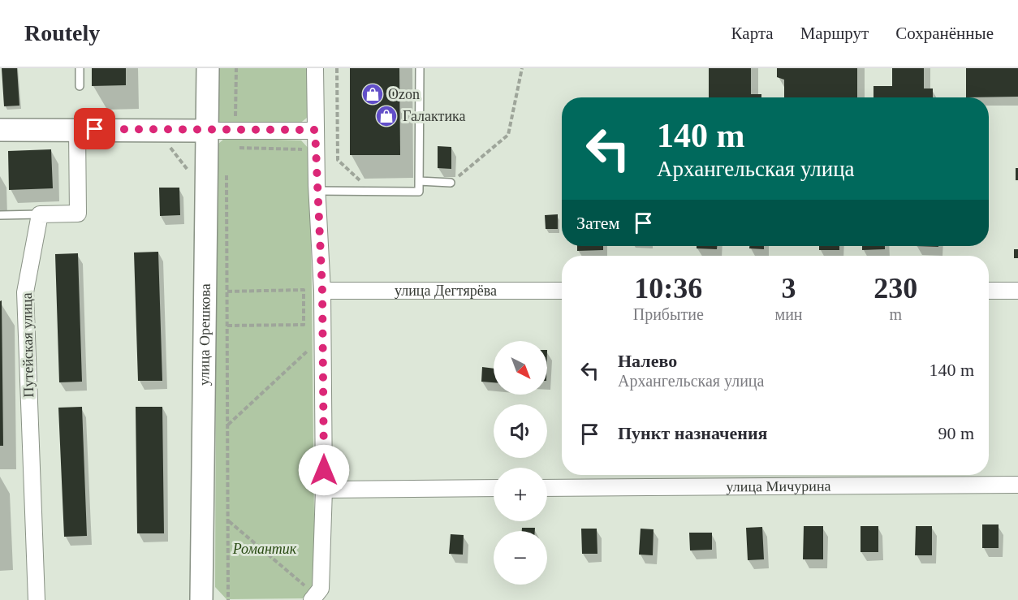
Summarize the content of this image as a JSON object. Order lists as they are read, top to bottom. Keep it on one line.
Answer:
{"streets":{"street":["улица Дегтярёва","улица Орешкова","Путейская улица","улица Мичурина"]},"parks":["Романтик"],"places":{"shop":["Ozon","Галактика"]},"north":"bottom right","page":{"header":"Routely","nav":["Карта","Маршрут","Сохранённые"],"turn":["140 m","Архангельская улица"],"then":"Затем","eta":["10:36","Прибытие","3","мин","230","m"],"list":[{"name":"Налево","note":"Архангельская улица","value":"140 m"},{"name":"Пункт назначения","value":"90 m"}],"map_buttons":["+","−"]}}
